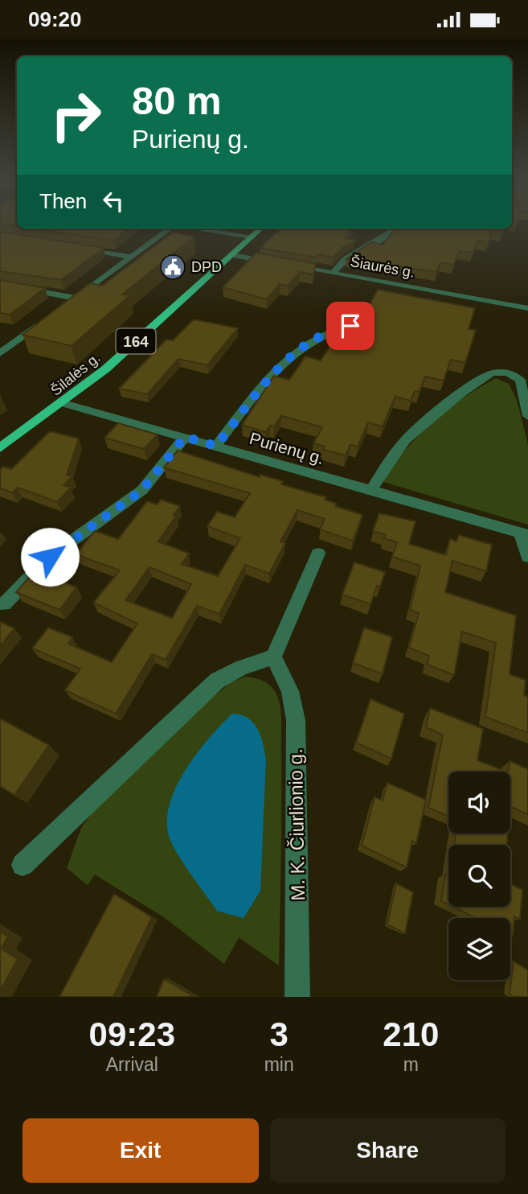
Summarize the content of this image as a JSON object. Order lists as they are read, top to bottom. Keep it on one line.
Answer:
{"streets":{"main road":["164","Šilalės g."],"street":["Šiaurės g.","Purienų g.","M. K. Čiurlionio g."]},"crossings":[["Šilalės g.","Purienų g."]],"places":{"public building":["DPD"]},"page":{"status":"09:20","turn":["80 m","Purienų g."],"then":"Then","eta":["09:23","Arrival","3","min","210","m"],"buttons":["Exit","Share"]}}
